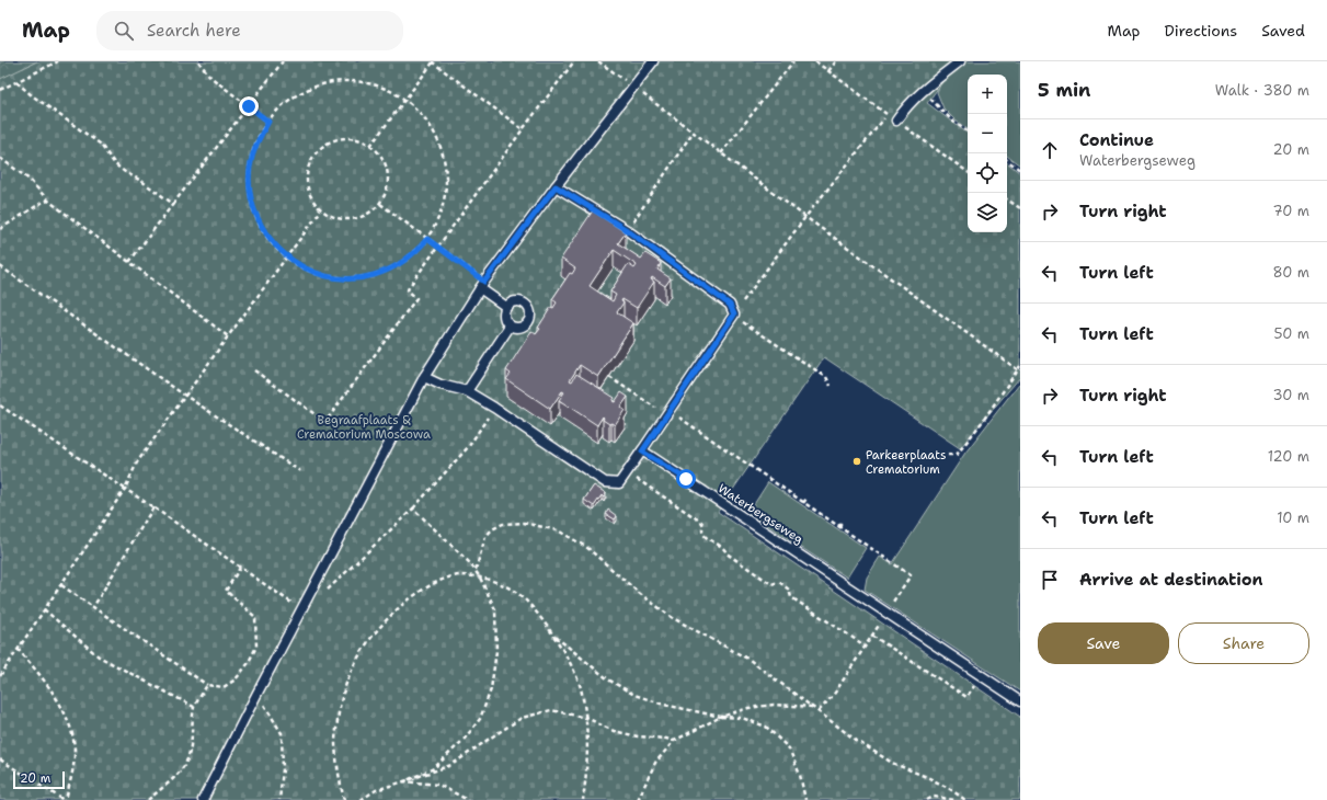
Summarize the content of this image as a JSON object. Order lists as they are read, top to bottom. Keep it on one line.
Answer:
{"streets":{"lane":["Waterbergseweg"]},"parks":["Begraafplaats & Crematorium Moscowa"],"places":["Parkeerplaats Crematorium"],"scale_bar":"20 m","page":{"header":"Map","search":"Search here","nav":["Map","Directions","Saved"],"heading":["5 min","Walk · 380 m"],"map_buttons":["+","−"],"list":[["Continue","Waterbergseweg","20 m"],["Turn right","70 m"],["Turn left","80 m"],["Turn left","50 m"],["Turn right","30 m"],["Turn left","120 m"],["Turn left","10 m"],"Arrive at destination"],"buttons":["Save","Share"],"scale":"20 m"}}
